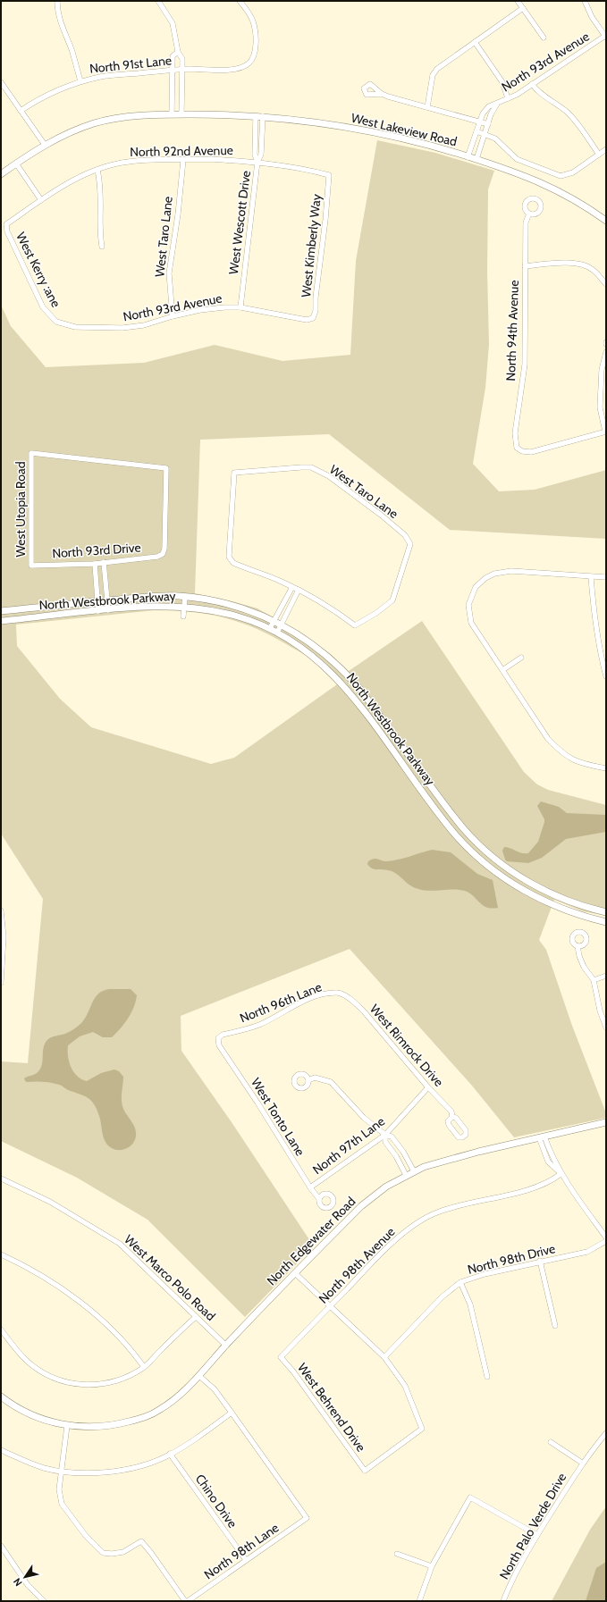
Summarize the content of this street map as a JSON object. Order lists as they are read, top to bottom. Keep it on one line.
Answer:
{"streets":{"street":["North 93rd Avenue","North 91st Lane","West Lakeview Road","North 92nd Avenue","West Wescott Drive","West Taro Lane","West Kimberly Way","West Kerry :ane","North 94th Avenue","West Utopia Road","North 93rd Drive","North Westbrook Parkway","North 96th Lane","West Rimrock Drive","West Tonto Lane","North 97th Lane","North Edgewater Road","North 98th Drive","North 98th Avenue","West Marco Polo Road","West Behrend Drive","Chino Drive","North Palo Verde Drive","North 98th Lane"]},"crossings":[["North 93rd Avenue","West Lakeview Road"],["North 93rd Avenue","West Wescott Drive"],["North 93rd Avenue","West Taro Lane"],["North 93rd Avenue","West Kimberly Way"],["North 93rd Avenue","West Kerry :ane"],["West Lakeview Road","West Wescott Drive"],["North 92nd Avenue","West Wescott Drive"],["North 92nd Avenue","West Taro Lane"],["North 92nd Avenue","West Kimberly Way"],["North 92nd Avenue","West Kerry :ane"],["West Utopia Road","North 93rd Drive"],["North 96th Lane","West Rimrock Drive"],["North 96th Lane","West Tonto Lane"],["West Rimrock Drive","North 97th Lane"],["West Tonto Lane","North 97th Lane"],["North Edgewater Road","West Marco Polo Road"],["North 98th Drive","West Behrend Drive"],["North 98th Avenue","West Behrend Drive"],["Chino Drive","North 98th Lane"]],"north":"bottom left"}
